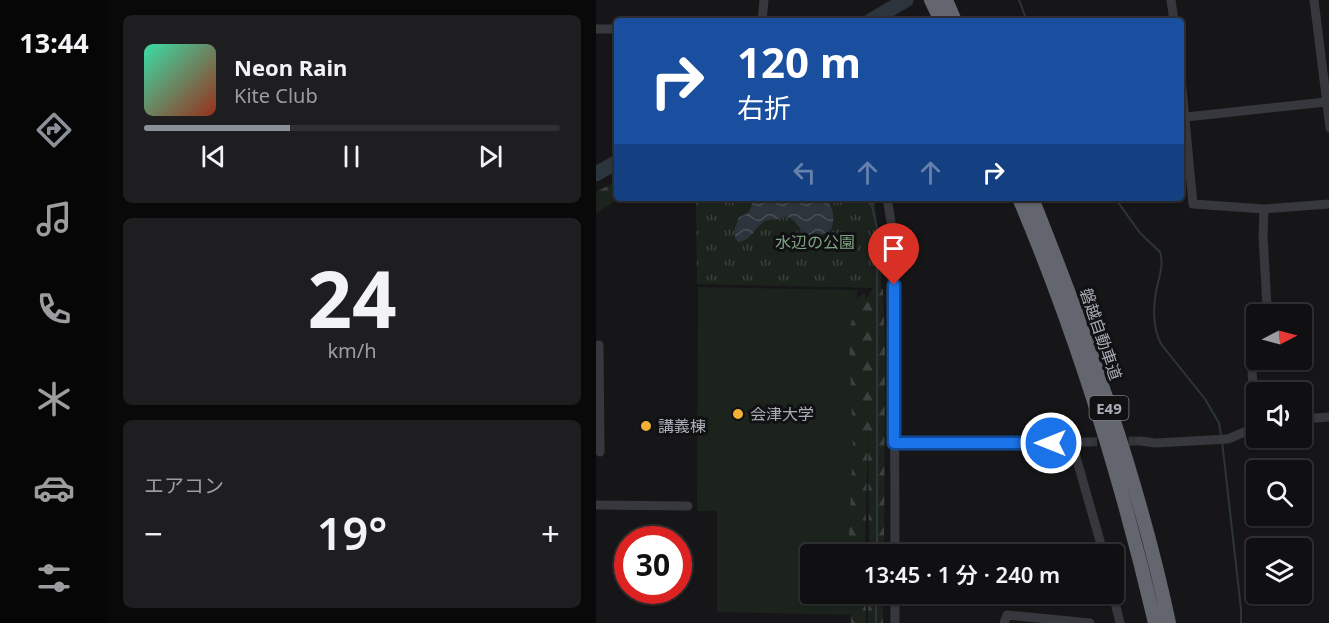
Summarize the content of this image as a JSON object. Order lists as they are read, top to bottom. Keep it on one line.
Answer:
{"streets":{"highway":["磐越自動車道","E49"]},"parks":["水辺の公園"],"places":["会津大学","講義棟"],"north":"right","page":{"tabs":"13:44","turn":["120 m","右折"],"song":["Neon Rain","Kite Club"],"tile":[["24","km/h"],"エアコン"],"heat":["−","19°","+"],"limit":"30","trip":"13:45 · 1 分 · 240 m"}}
